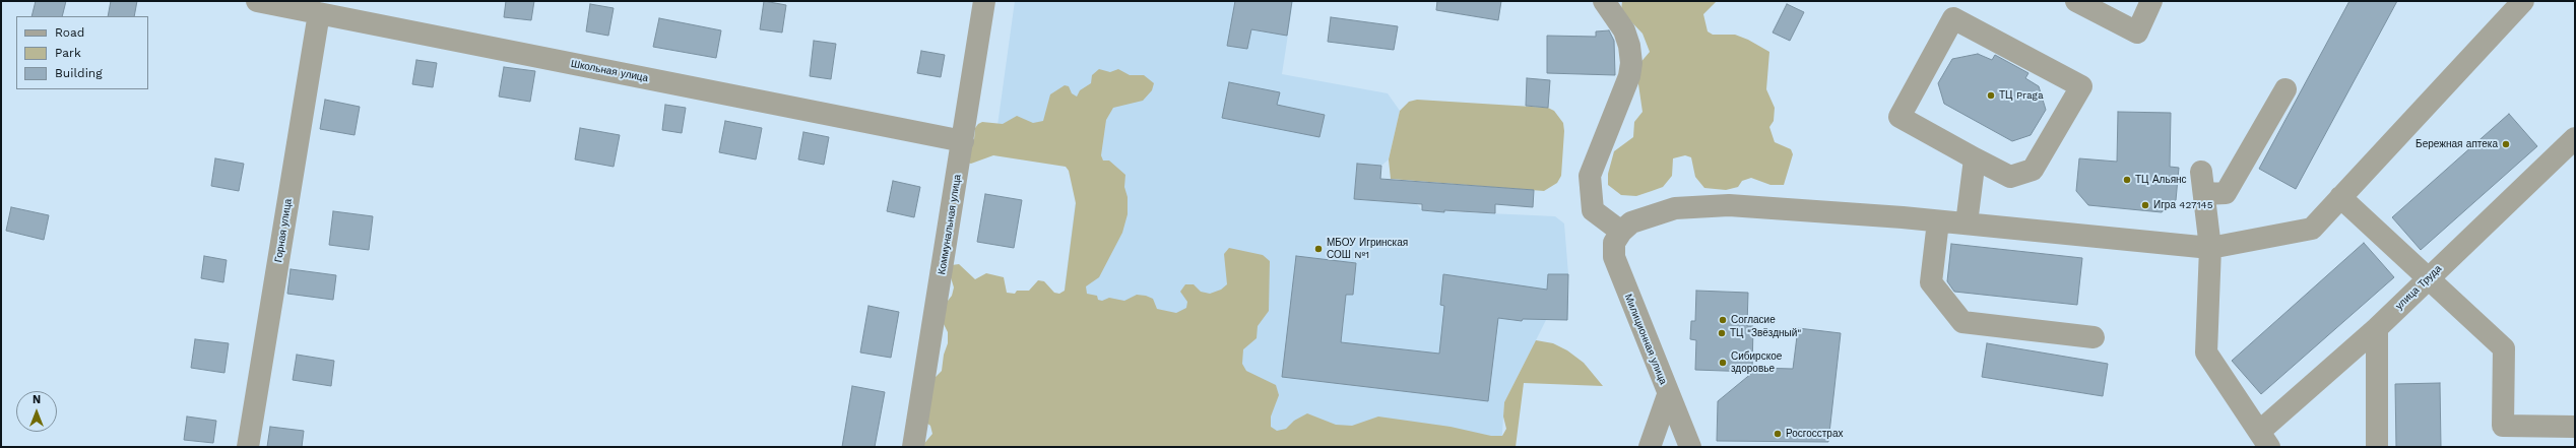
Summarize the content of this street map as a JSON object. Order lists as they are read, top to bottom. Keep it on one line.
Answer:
{"streets":{"street":["Школьная улица","Коммунальная улица","Горная улица","улица Труда","Милиционная улица"]},"crossings":[["Школьная улица","Коммунальная улица"],["Школьная улица","Горная улица"]],"places":["ТЦ Praga","Бережная аптека","ТЦ Альянс","Игра 427145","МБОУ Игринская СОШ №1","Согласие","ТЦ \"Звёздный\"","Сибирское здоровье","Росгосстрах"],"legend":["Road","Park","Building"],"north":"top"}
